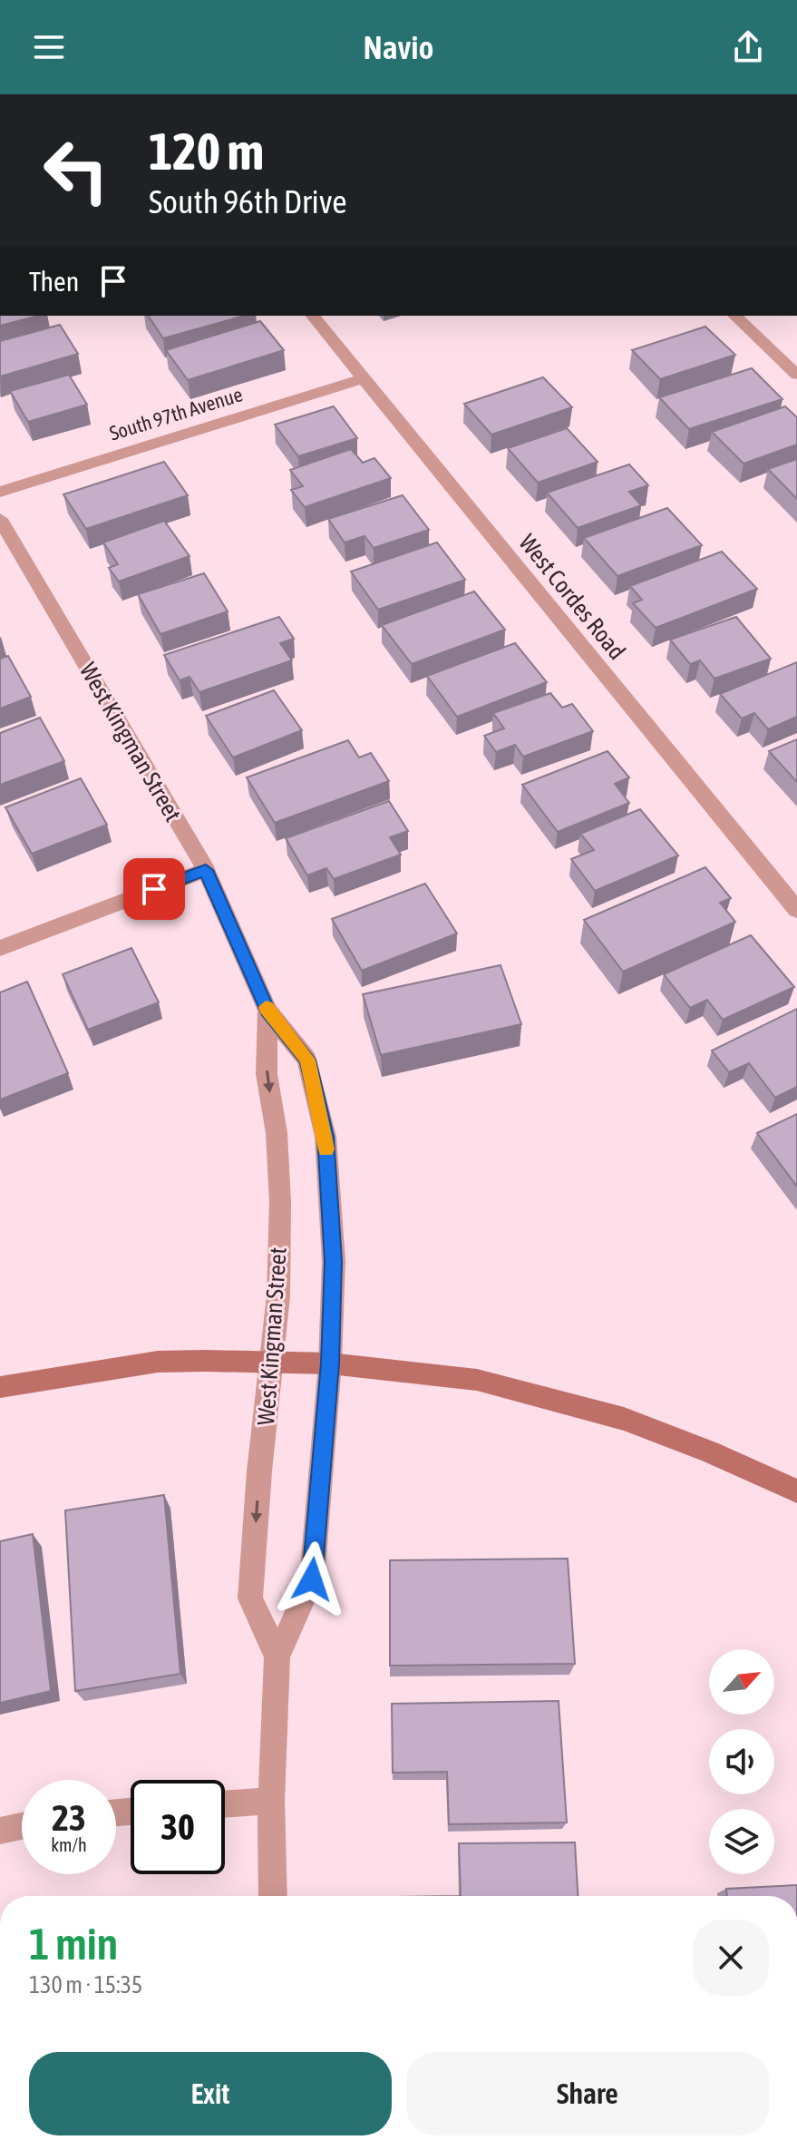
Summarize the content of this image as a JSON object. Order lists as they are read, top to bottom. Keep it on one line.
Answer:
{"streets":{"street":["South 97th Avenue","West Cordes Road","West Kingman Street"]},"crossings":[["South 97th Avenue","West Cordes Road"]],"north":"top right","page":{"header":"Navio","turn":["120 m","South 96th Drive"],"then":"Then","speed":"23 km/h","limit":"30","heading":["1 min","130 m · 15:35"],"buttons":["Exit","Share"]}}
